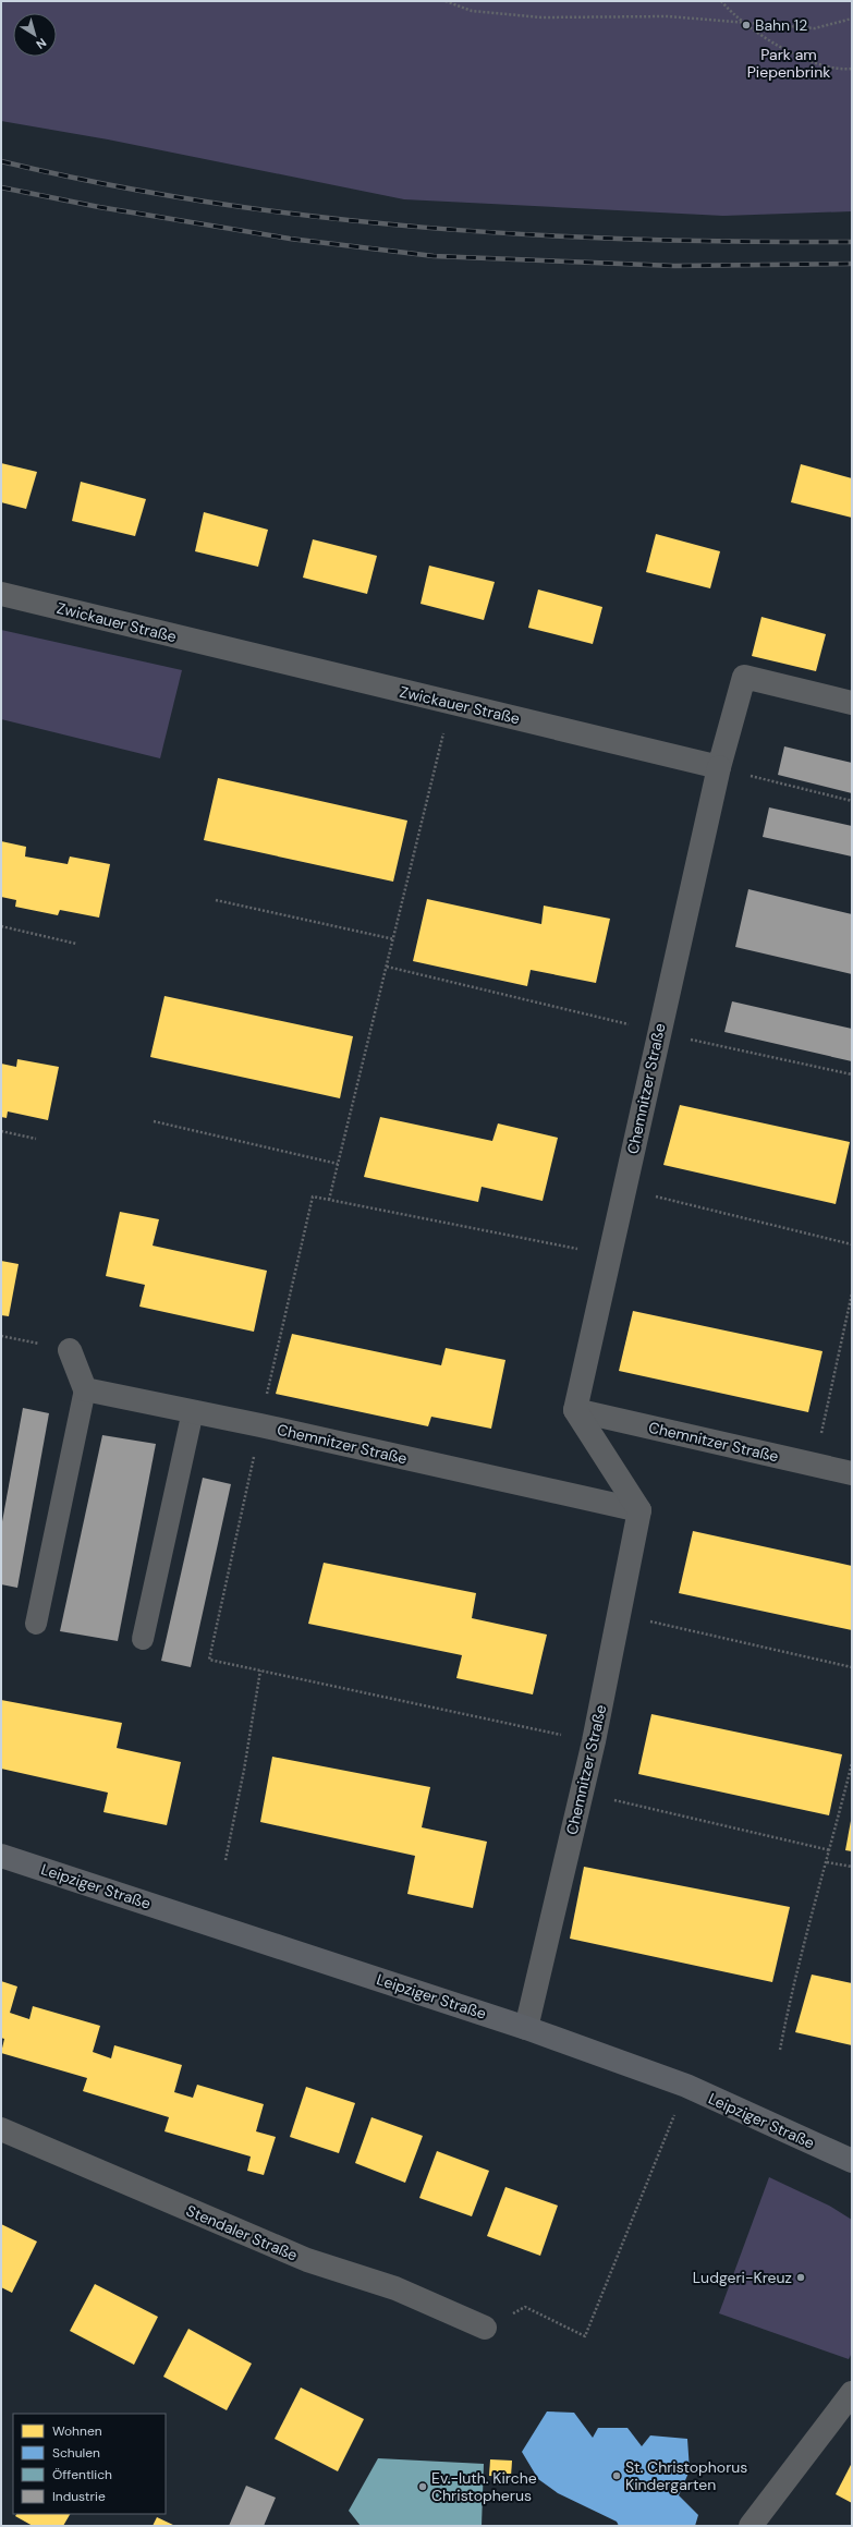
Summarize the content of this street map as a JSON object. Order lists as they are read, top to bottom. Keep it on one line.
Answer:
{"streets":{"main road":["Leipziger Straße"],"street":["Zwickauer Straße","Chemnitzer Straße","Stendaler Straße"]},"crossings":[["Zwickauer Straße","Chemnitzer Straße"],["Chemnitzer Straße","Leipziger Straße"]],"parks":["Park am Piepenbrink"],"places":["Bahn 12","Ludgeri-Kreuz","St. Christophorus Kindergarten","Ev.-luth. Kirche Christopherus"],"legend":["Wohnen","Schulen","Öffentlich","Industrie"],"north":"bottom right"}
